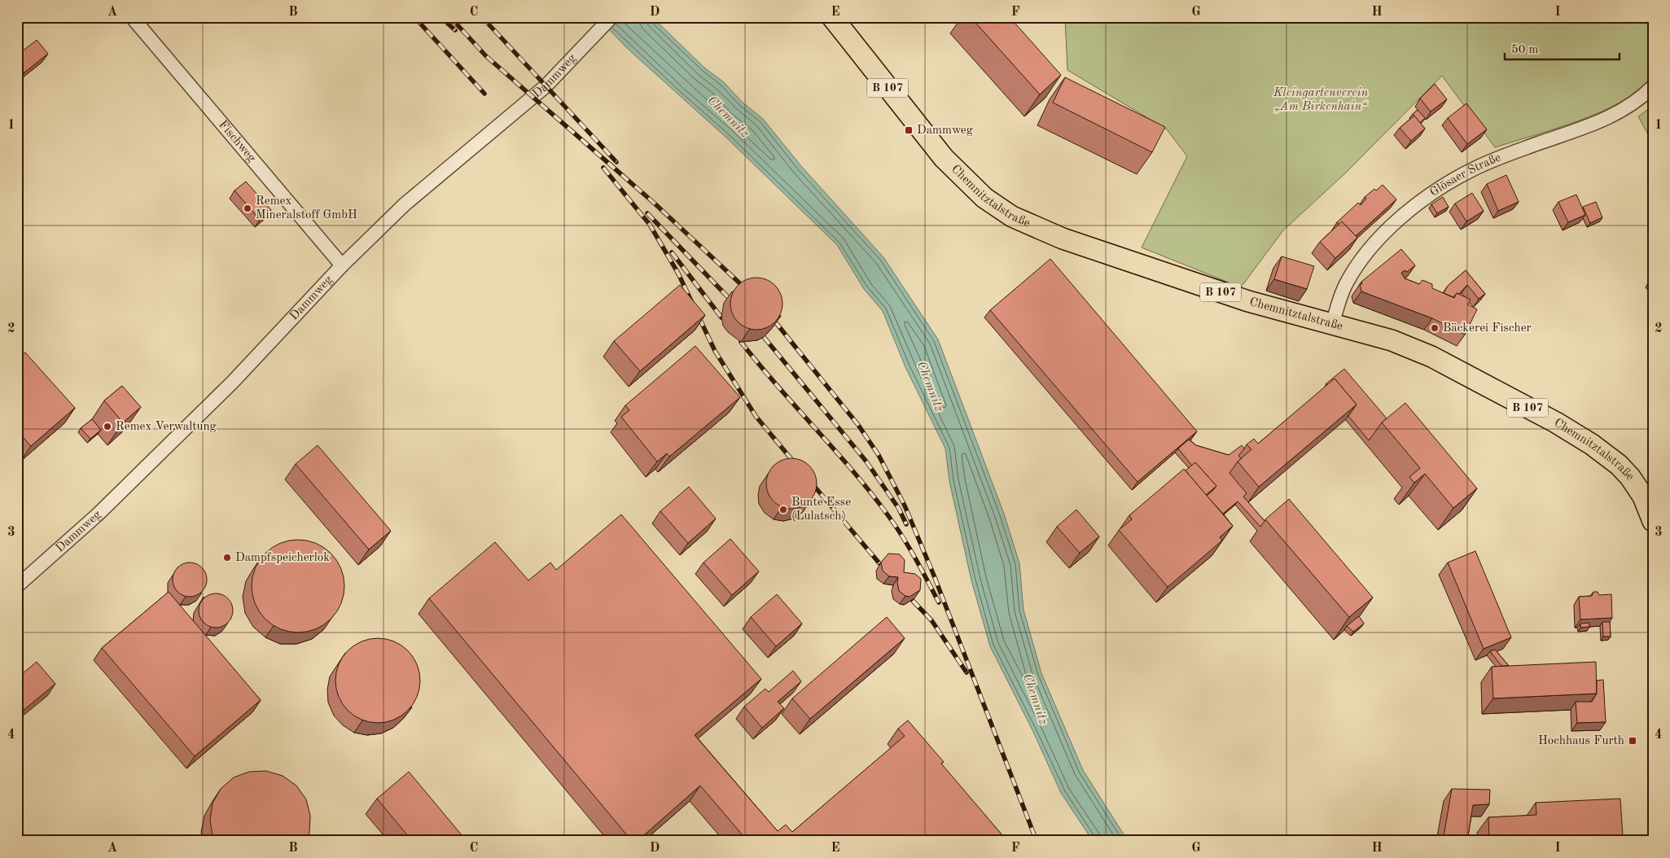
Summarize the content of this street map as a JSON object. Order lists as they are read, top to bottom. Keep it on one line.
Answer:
{"streets":{"main road":["B 107","Chemnitztalstraße"],"street":["Dammweg","Fischweg","Glösaer Straße"]},"crossings":[["Dammweg","Fischweg"],["Glösaer Straße","Chemnitztalstraße"]],"water":["Chemnitz"],"parks":["Kleingartenverein „Am Birkenhain“"],"places":{"transit":["Dammweg","Hochhaus Furth"],"other":["Remex Mineralstoff GmbH","Bäckerei Fischer","Remex Verwaltung","Bunte Esse (Lulatsch)","Dampfspeicherlok"]},"scale_bar":"50 m","grid":{"columns":["A","B","C","D","E","F","G","H","I"],"rows":["1","2","3","4"]}}
